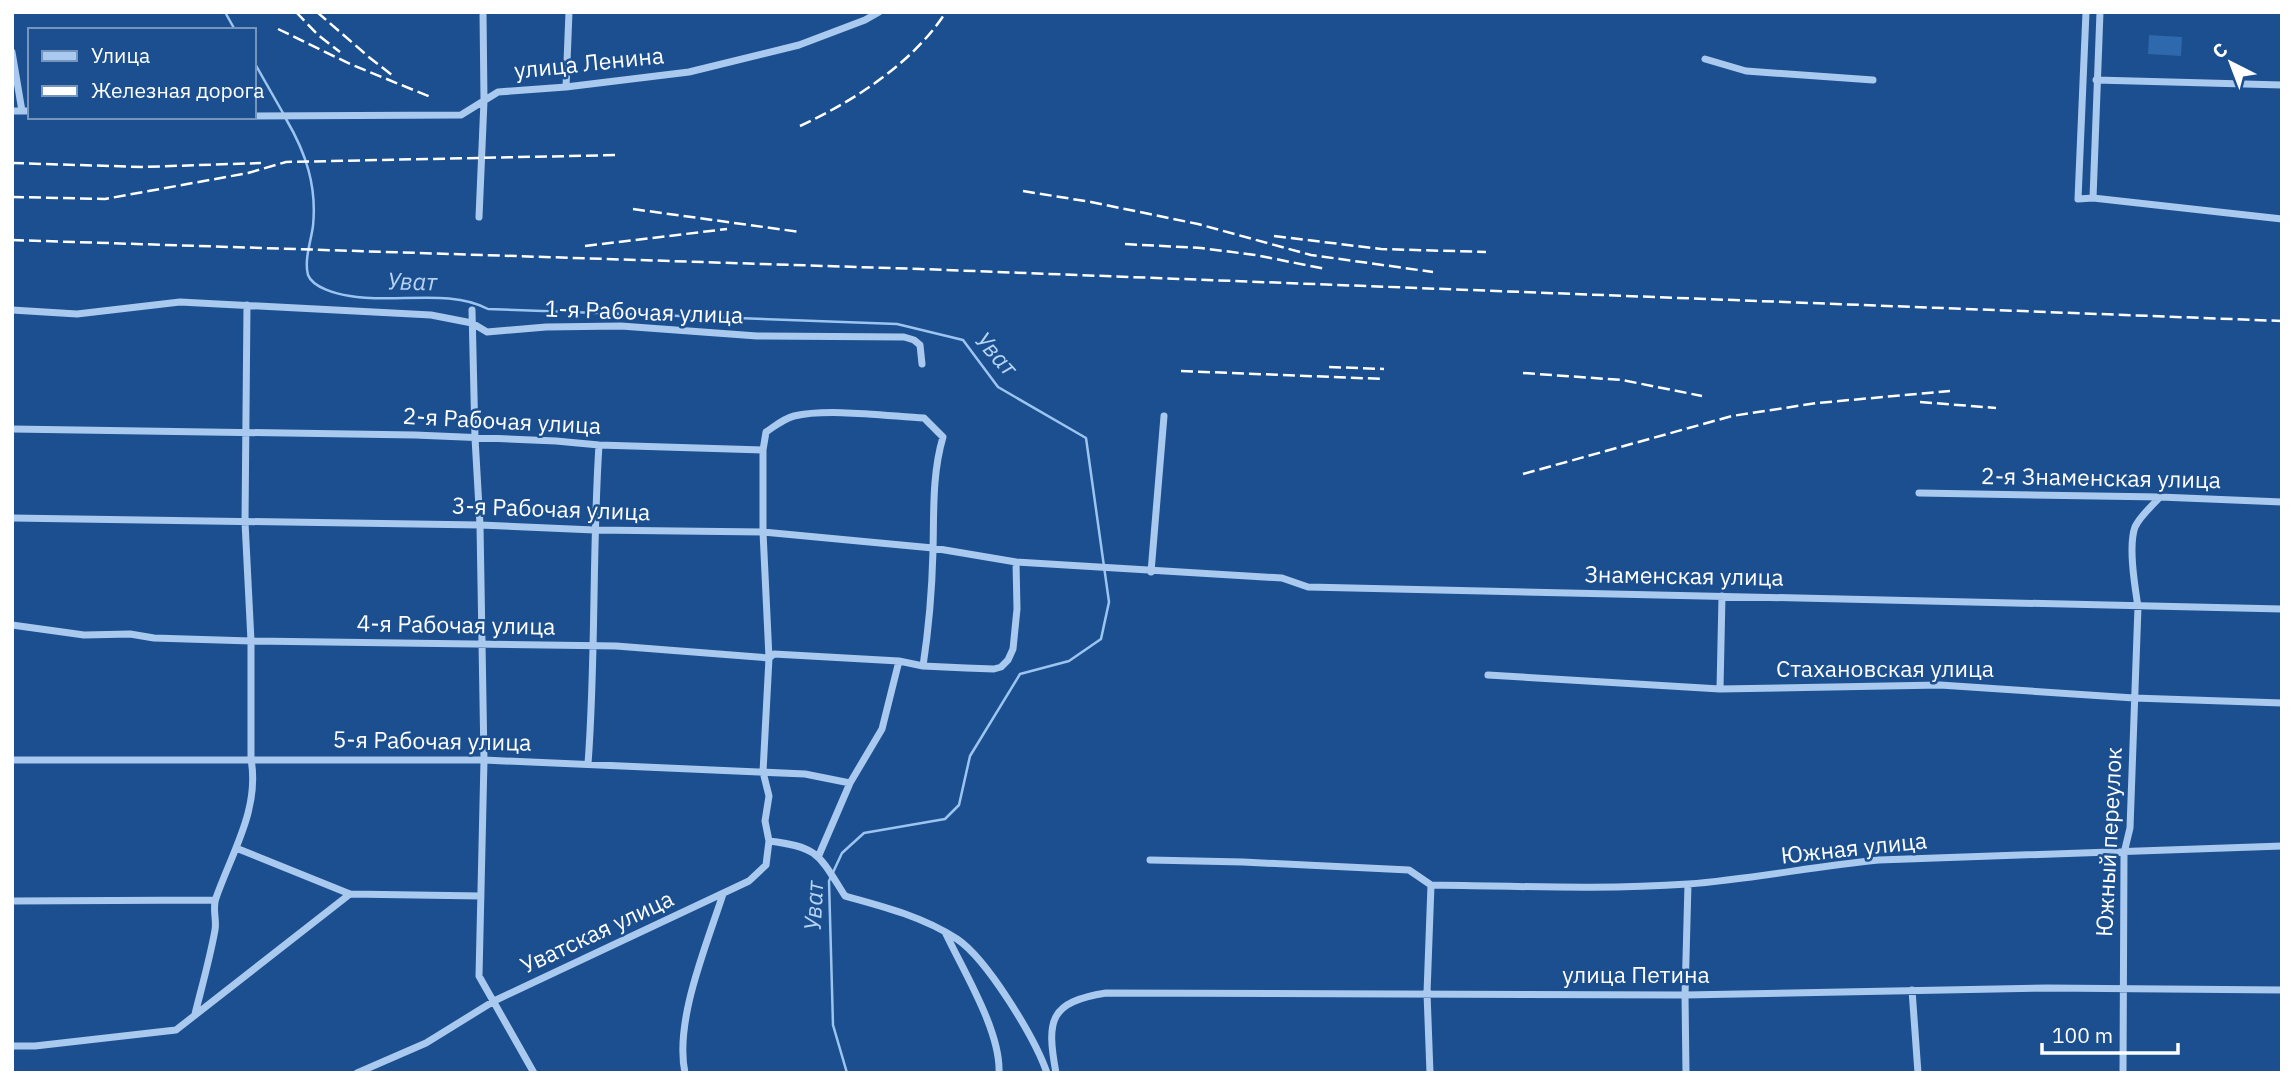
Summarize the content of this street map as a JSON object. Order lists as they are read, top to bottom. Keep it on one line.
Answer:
{"streets":{"street":["улица Ленина","1-я Рабочая улица","2-я Рабочая улица","2-я Знаменская улица","3-я Рабочая улица","Знаменская улица","4-я Рабочая улица","Стахановская улица","5-я Рабочая улица","Южный переулок","Южная улица","Уватская улица","улица Петина"]},"crossings":[["2-я Рабочая улица","Уватская улица"],["2-я Знаменская улица","Южный переулок"],["3-я Рабочая улица","Знаменская улица"],["3-я Рабочая улица","4-я Рабочая улица"],["3-я Рабочая улица","Уватская улица"],["Знаменская улица","Южный переулок"],["4-я Рабочая улица","Уватская улица"],["Стахановская улица","Южный переулок"],["5-я Рабочая улица","Уватская улица"],["Южный переулок","Южная улица"],["Южный переулок","улица Петина"]],"water":["Уват"],"legend":["Улица","Железная дорога"],"scale_bar":"100 m","north":"top left"}
